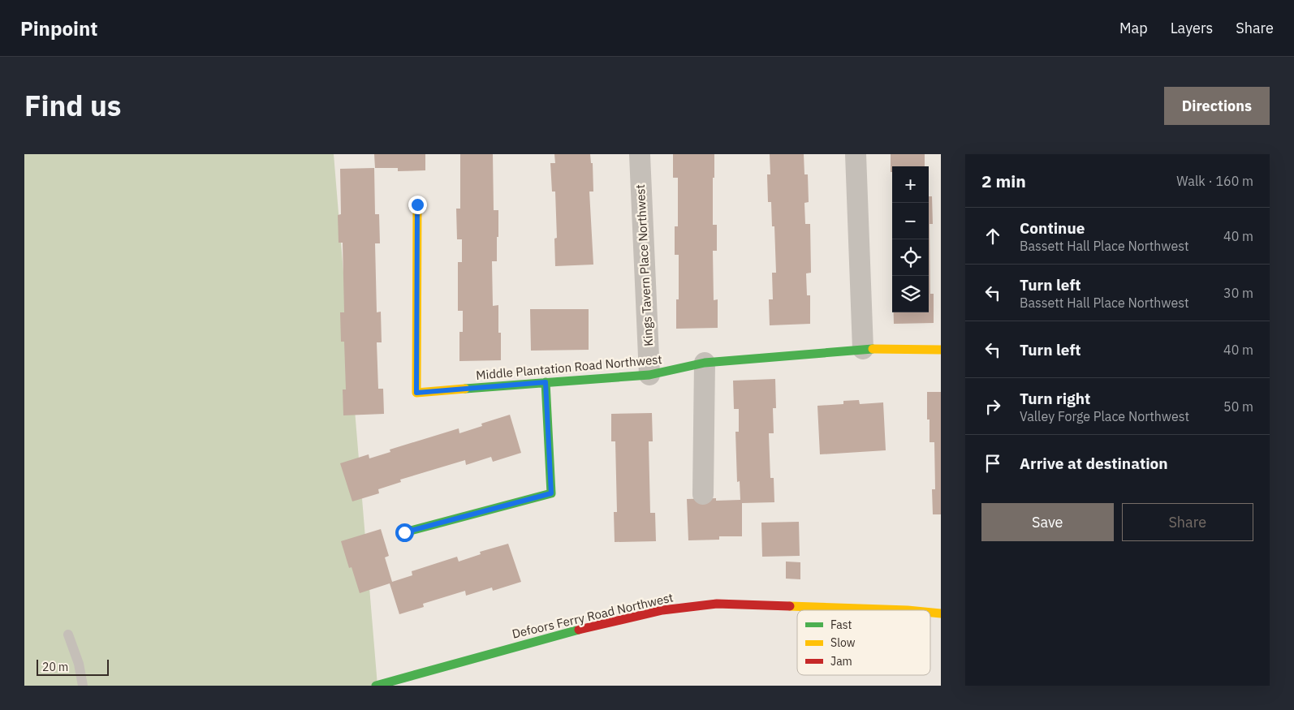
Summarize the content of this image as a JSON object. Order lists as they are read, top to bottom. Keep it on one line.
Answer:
{"streets":{"street":["Kings Tavern Place Northwest","Middle Plantation Road Northwest","Defoors Ferry Road Northwest"]},"crossings":[["Kings Tavern Place Northwest","Middle Plantation Road Northwest"]],"legend":["Fast","Slow","Jam"],"scale_bar":"20 m","page":{"header":"Pinpoint","nav":["Map","Layers","Share"],"title":"Find us","buttons":["Directions",["Save","Share"]],"heading":["2 min","Walk · 160 m"],"map_buttons":["+","−"],"list":[["Continue","Bassett Hall Place Northwest","40 m"],["Turn left","Bassett Hall Place Northwest","30 m"],["Turn left","40 m"],["Turn right","Valley Forge Place Northwest","50 m"],"Arrive at destination"],"scale":"20 m"}}
